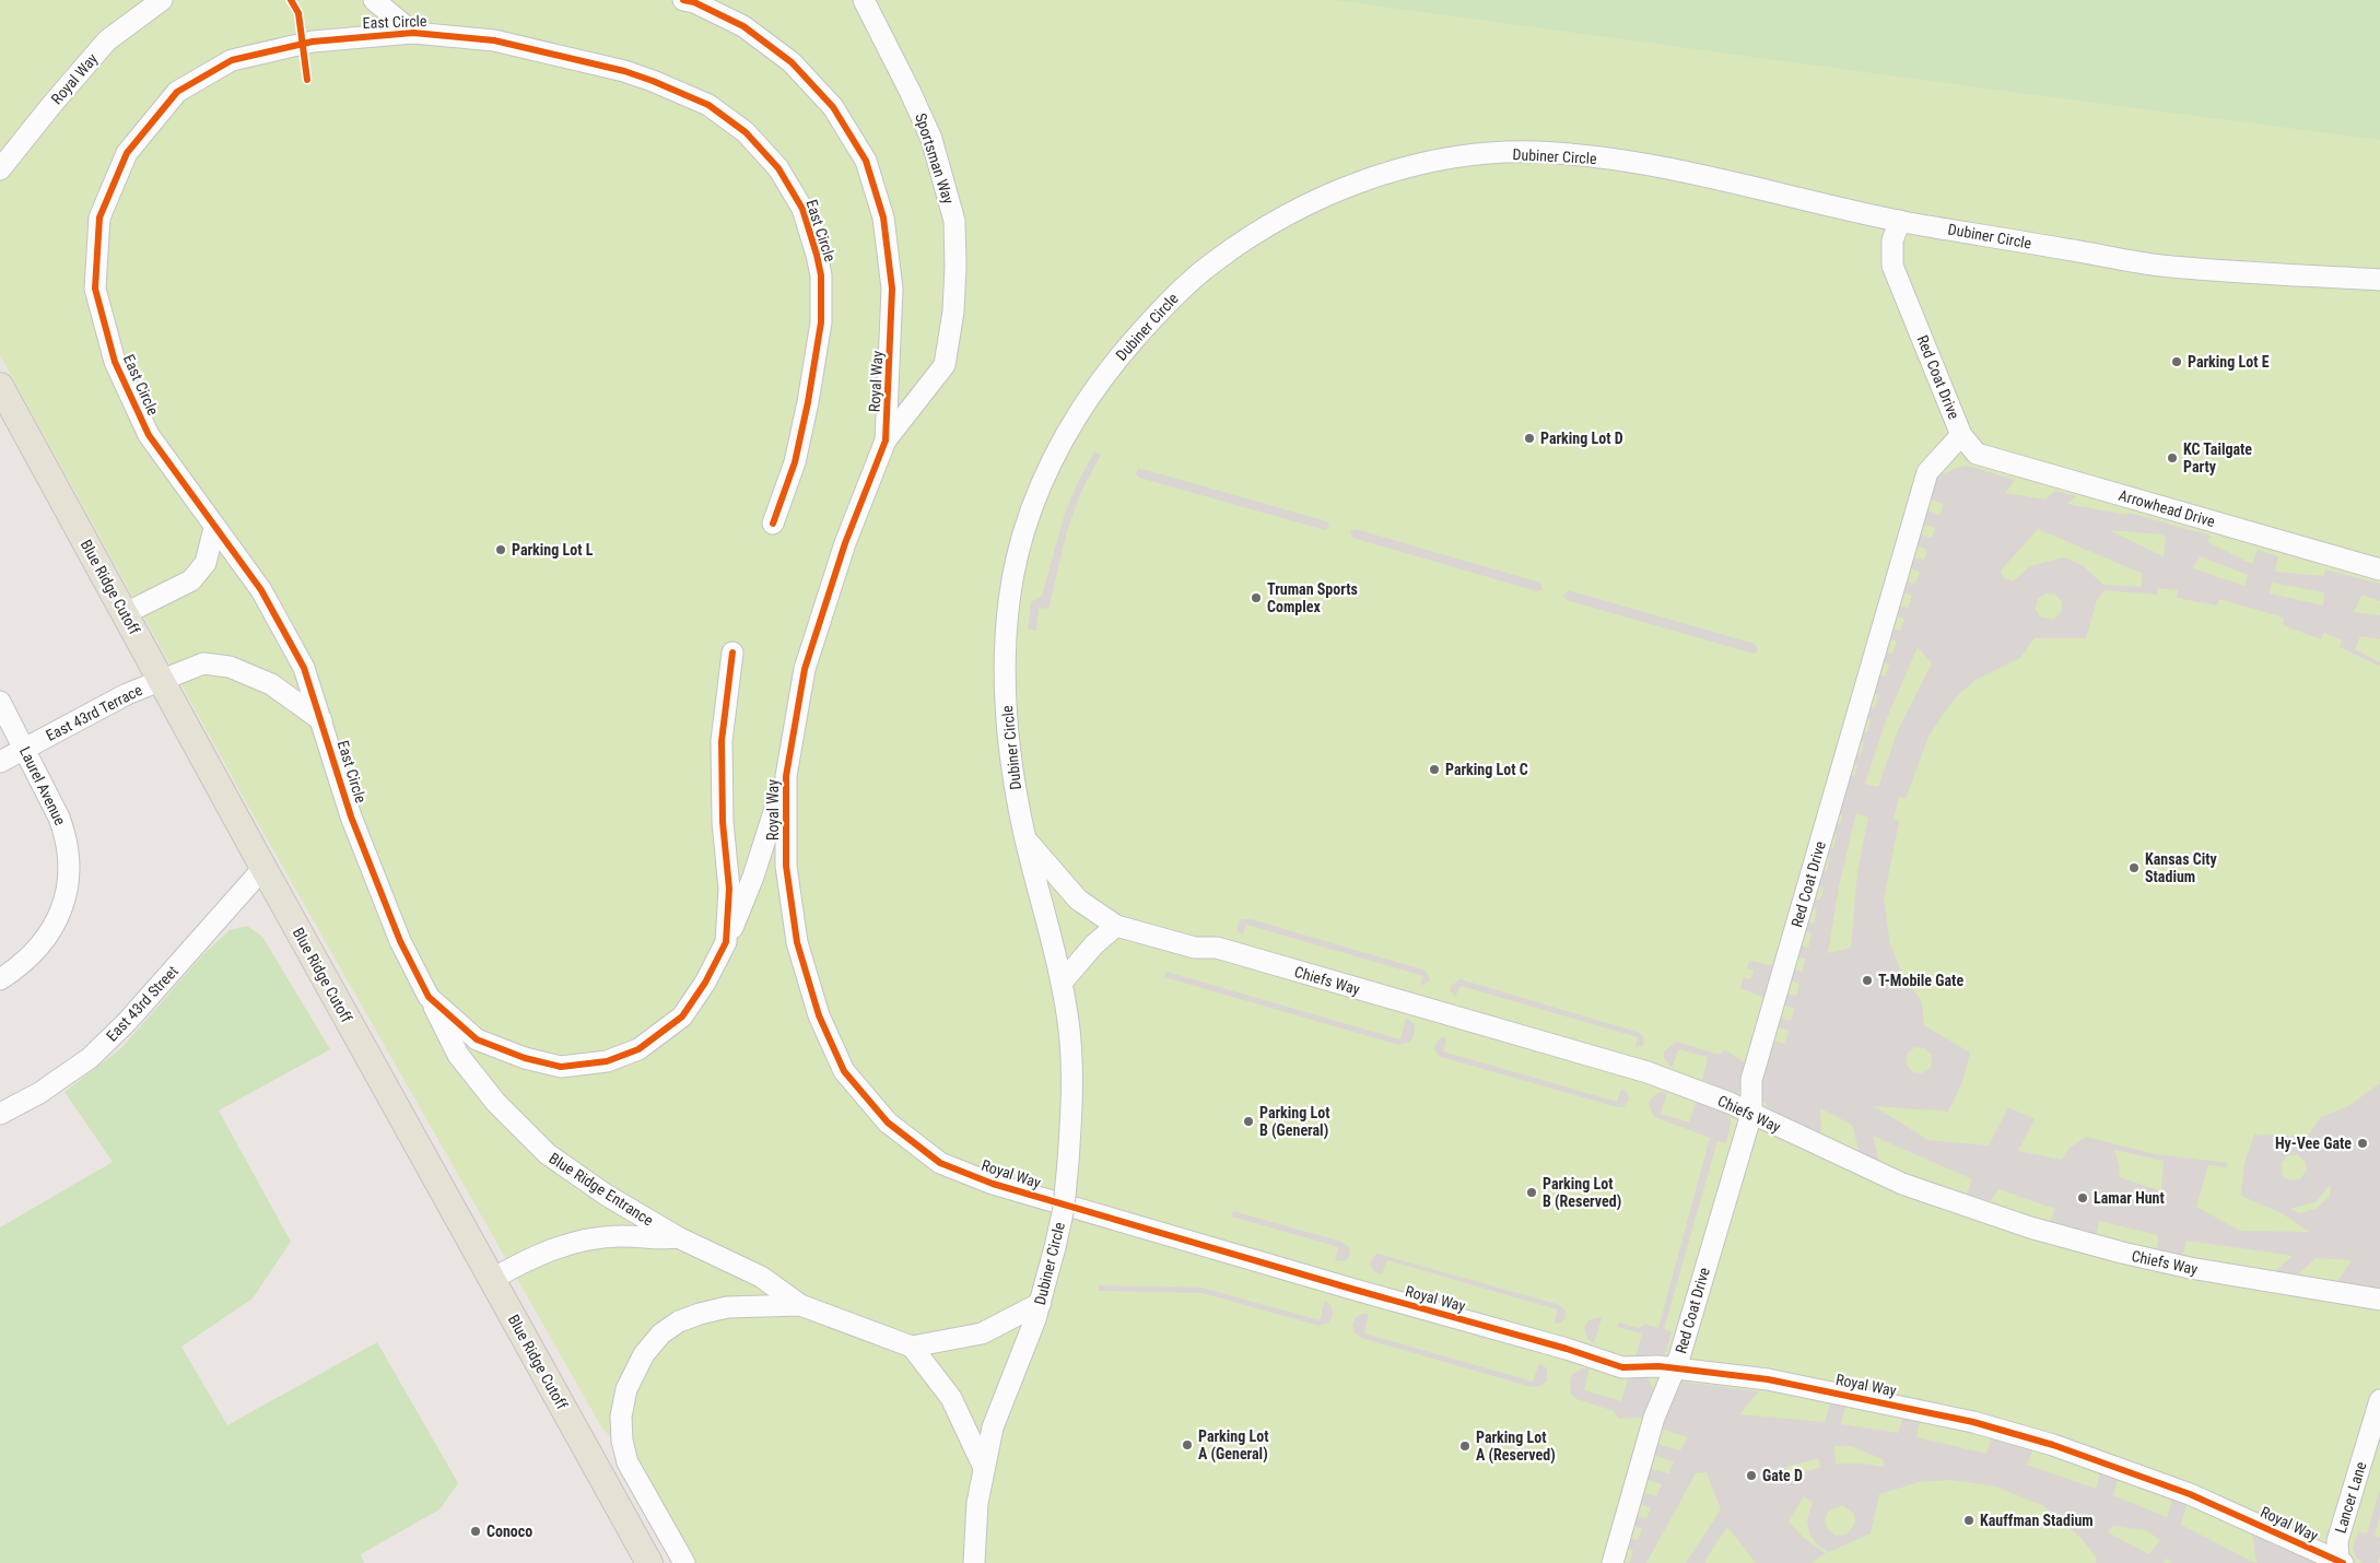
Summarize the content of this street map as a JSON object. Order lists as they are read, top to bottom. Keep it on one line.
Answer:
{"streets":{"main road":["Blue Ridge Cutoff"],"street":["East Circle","Royal Way","Dubiner Circle","Sportsman Way","Red Coat Drive","Arrowhead Drive","East 43rd Terrace","Laurel Avenue","Chiefs Way","East 43rd Street","Blue Ridge Entrance","Lancer Lane"]},"crossings":[["East Circle","Royal Way"],["East Circle","Blue Ridge Entrance"],["Royal Way","Sportsman Way"],["Royal Way","Red Coat Drive"],["Royal Way","Lancer Lane"],["Dubiner Circle","Red Coat Drive"],["Dubiner Circle","Chiefs Way"],["Red Coat Drive","Arrowhead Drive"],["Red Coat Drive","Chiefs Way"],["Blue Ridge Cutoff","East 43rd Terrace"],["Blue Ridge Cutoff","East 43rd Street"],["East 43rd Terrace","Laurel Avenue"]],"places":["Parking Lot E","Parking Lot D","KC Tailgate Party","Parking Lot L","Truman Sports Complex","Parking Lot C","Kansas City Stadium","T-Mobile Gate","Parking Lot B (General)","Hy-Vee Gate","Parking Lot B (Reserved)","Lamar Hunt","Parking Lot A (General)","Parking Lot A (Reserved)","Gate D","Kauffman Stadium","Conoco"]}
